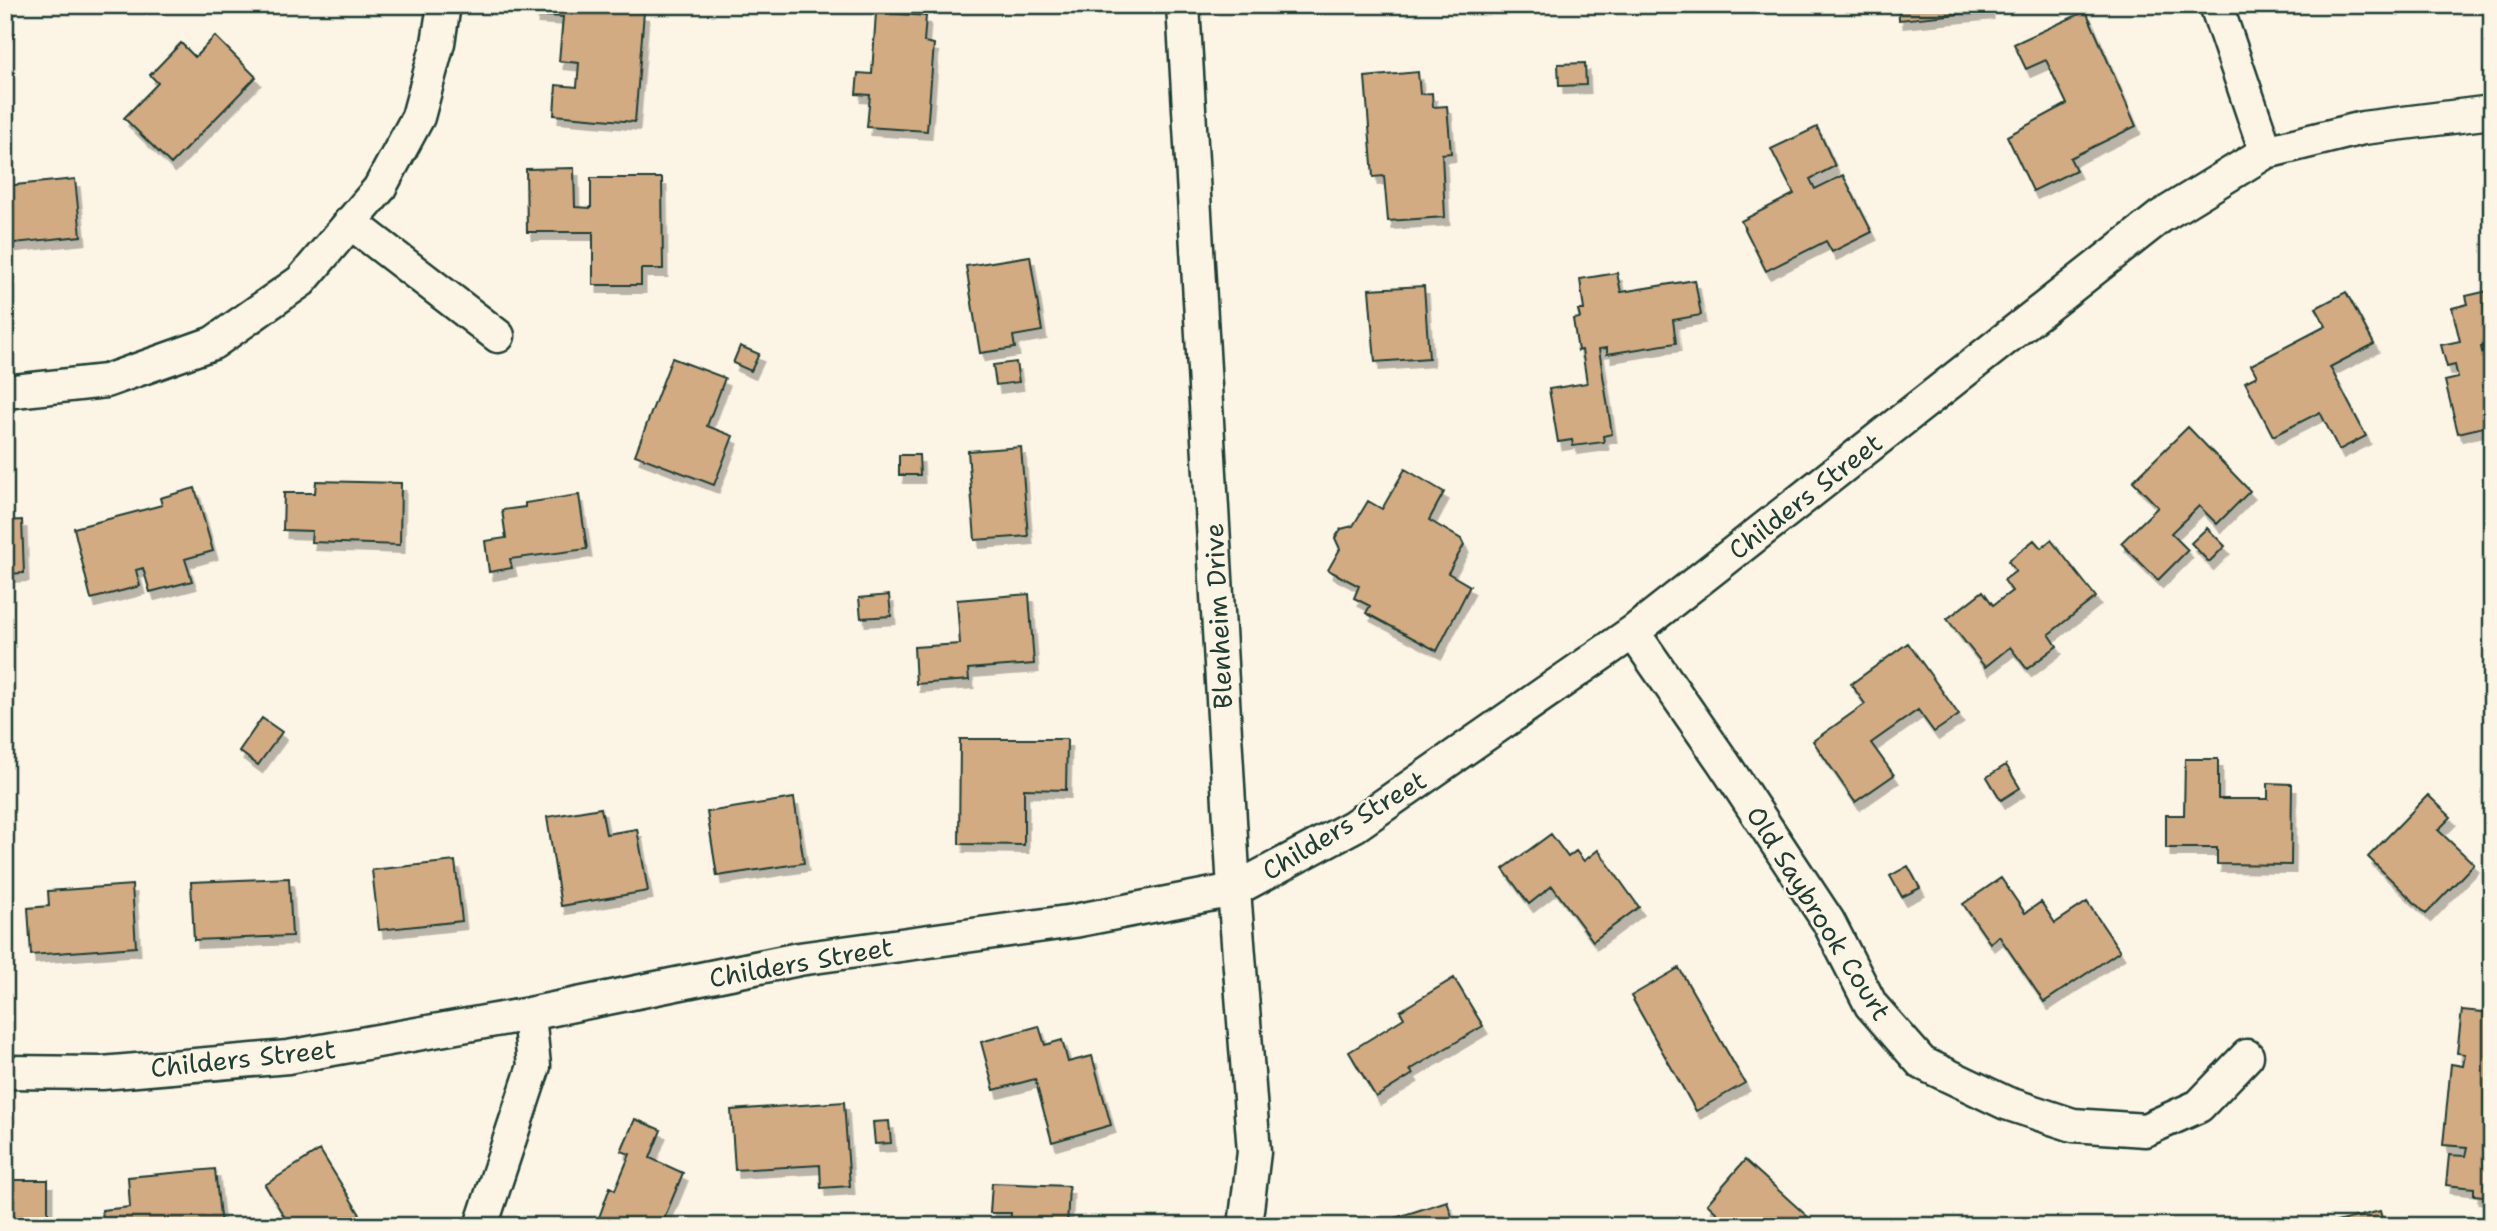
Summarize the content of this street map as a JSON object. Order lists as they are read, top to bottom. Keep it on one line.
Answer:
{"streets":{"street":["Childers Street","Blenheim Drive","Old Saybrook Court"]},"crossings":[["Childers Street","Blenheim Drive"],["Childers Street","Old Saybrook Court"]]}
